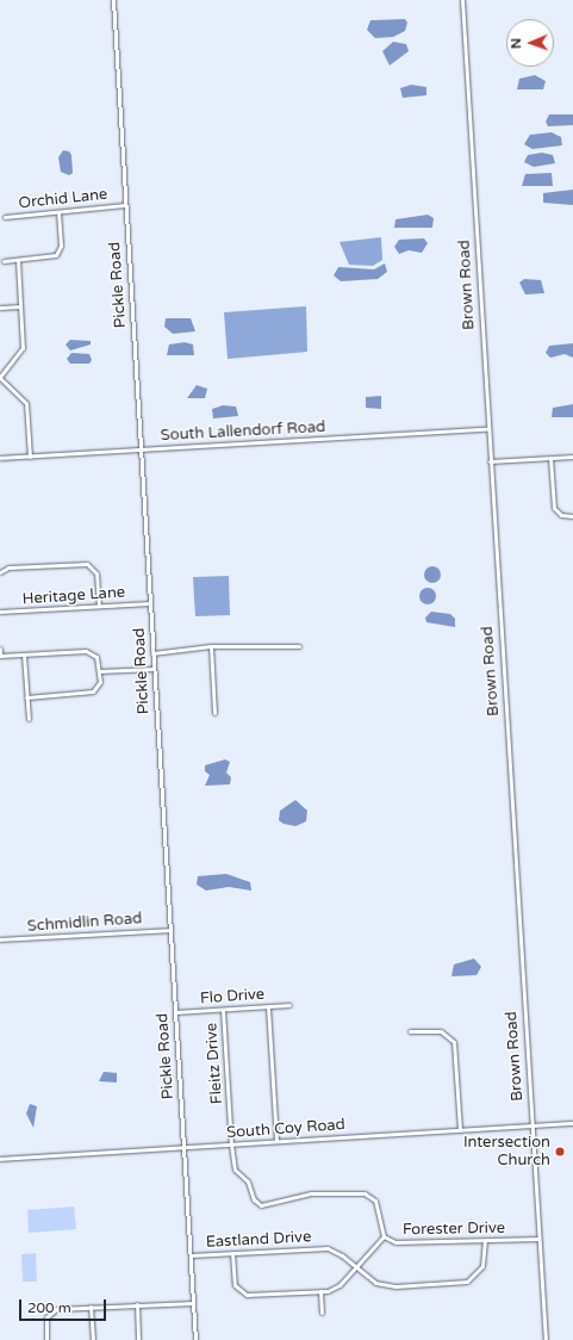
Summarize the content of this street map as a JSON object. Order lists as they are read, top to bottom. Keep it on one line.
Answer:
{"streets":{"street":["Orchid Lane","Pickle Road","Brown Road","South Lallendorf Road","Heritage Lane","Schmidlin Road","Flo Drive","Fleitz Drive","South Coy Road","Forester Drive","Eastland Drive"]},"crossings":[["Orchid Lane","Pickle Road"],["Pickle Road","South Lallendorf Road"],["Pickle Road","Heritage Lane"],["Pickle Road","Schmidlin Road"],["Pickle Road","Flo Drive"],["Pickle Road","South Coy Road"],["Pickle Road","Eastland Drive"],["Brown Road","South Lallendorf Road"],["Brown Road","South Coy Road"],["Brown Road","Forester Drive"],["Flo Drive","Fleitz Drive"],["Fleitz Drive","South Coy Road"],["Fleitz Drive","Forester Drive"],["Forester Drive","Eastland Drive"]],"places":["Intersection Church"],"scale_bar":"200 m","north":"left"}
